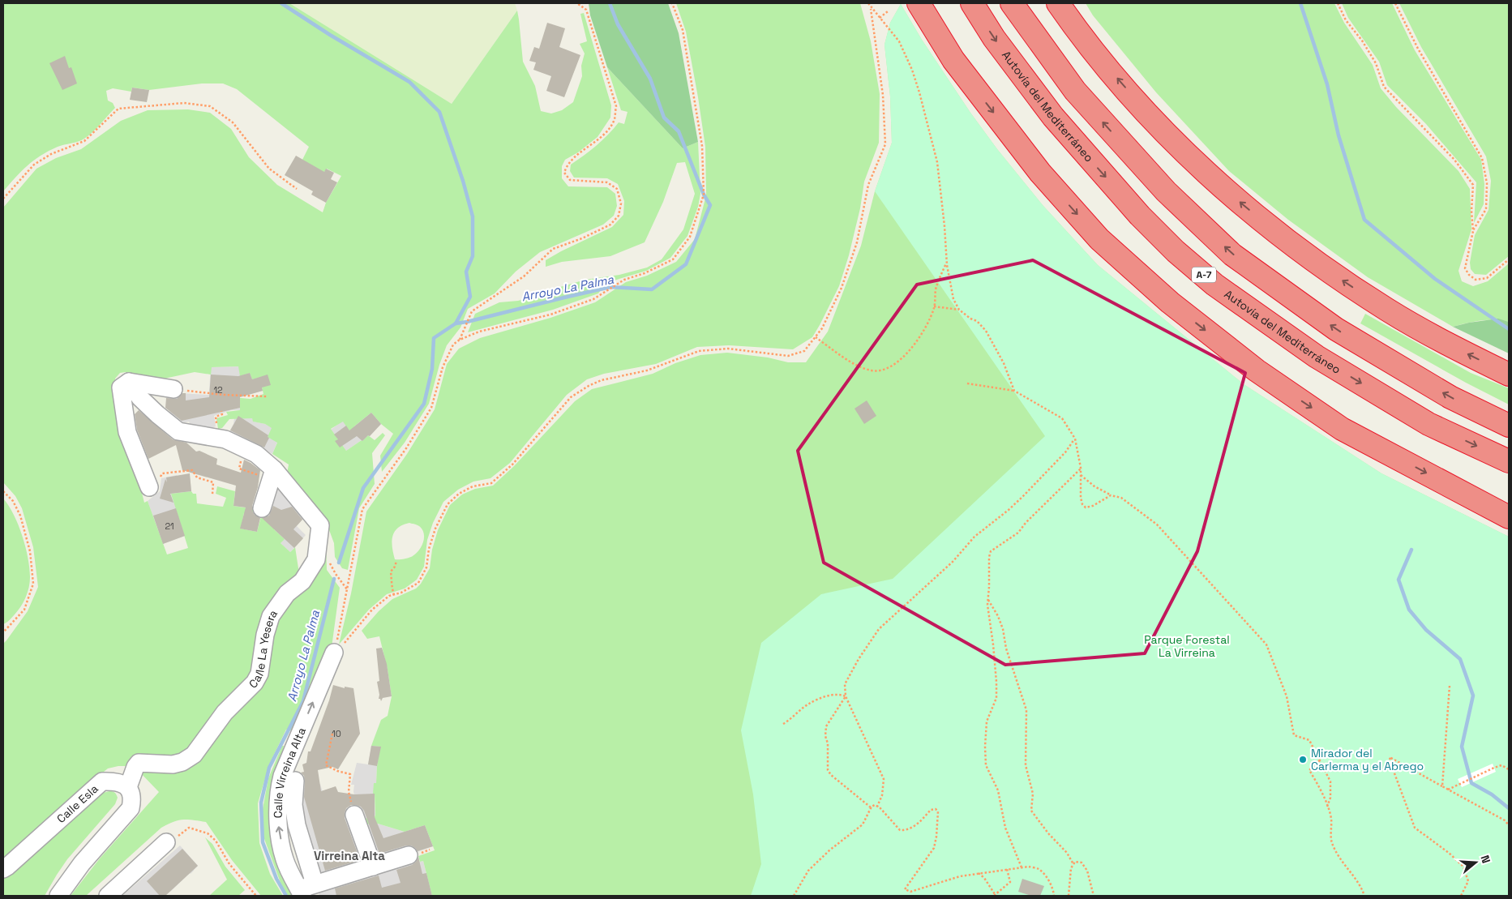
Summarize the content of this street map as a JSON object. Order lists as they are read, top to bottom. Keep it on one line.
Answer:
{"streets":{"highway":["Autovía del Mediterráneo","A-7"],"street":["Calle La Yesera","Calle Virreina Alta","Calle Esla"]},"crossings":[["Calle La Yesera","Calle Esla"]],"districts":["Virreina Alta"],"water":["Arroyo La Palma"],"parks":["Parque Forestal La Virreina"],"places":["Mirador del Carlerma y el Abrego"],"house_numbers":["12","21","10"],"north":"right"}
